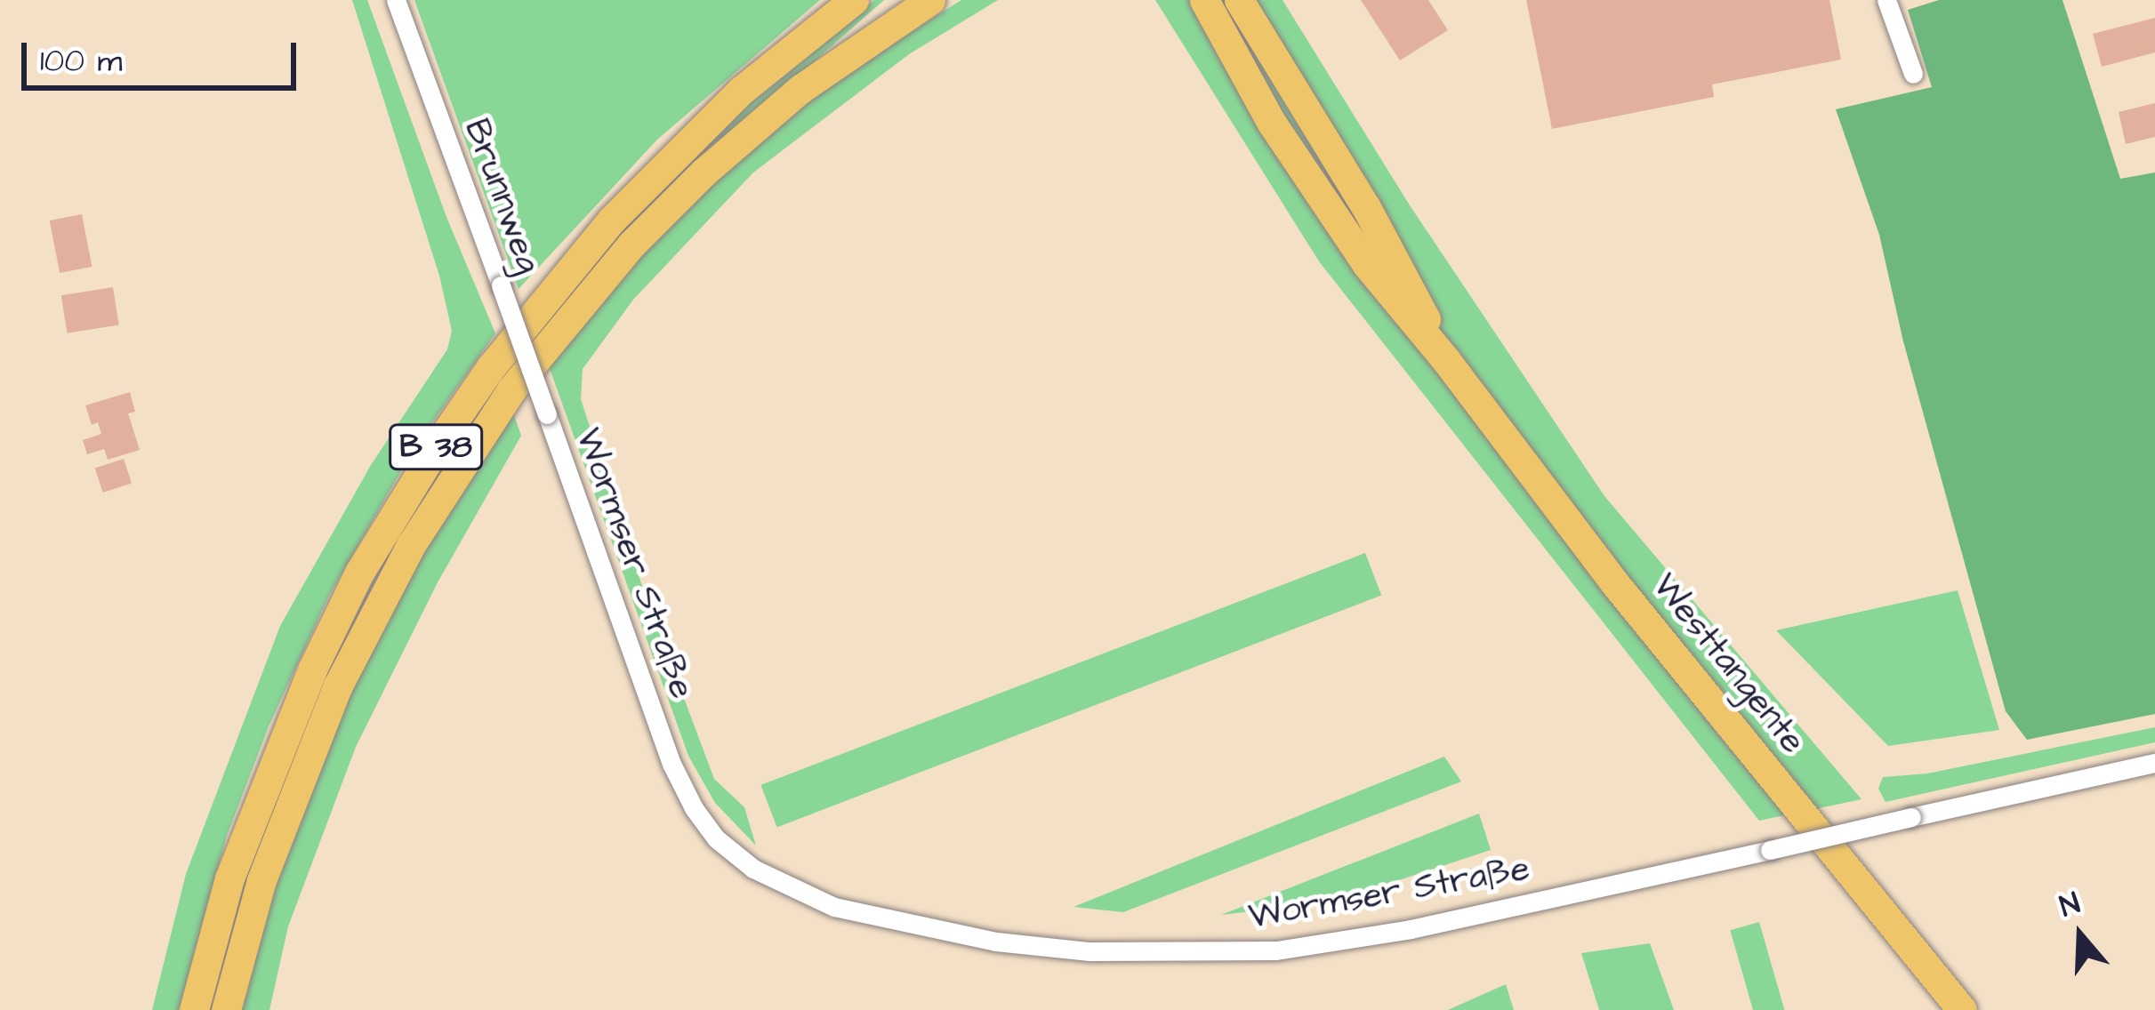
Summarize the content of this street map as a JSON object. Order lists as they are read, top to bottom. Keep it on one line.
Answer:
{"streets":{"main road":["B 38","Westtangente"],"street":["Brunnweg","Wormser Straße"]},"crossings":[["Brunnweg","Wormser Straße"]],"scale_bar":"100 m","north":"top"}
